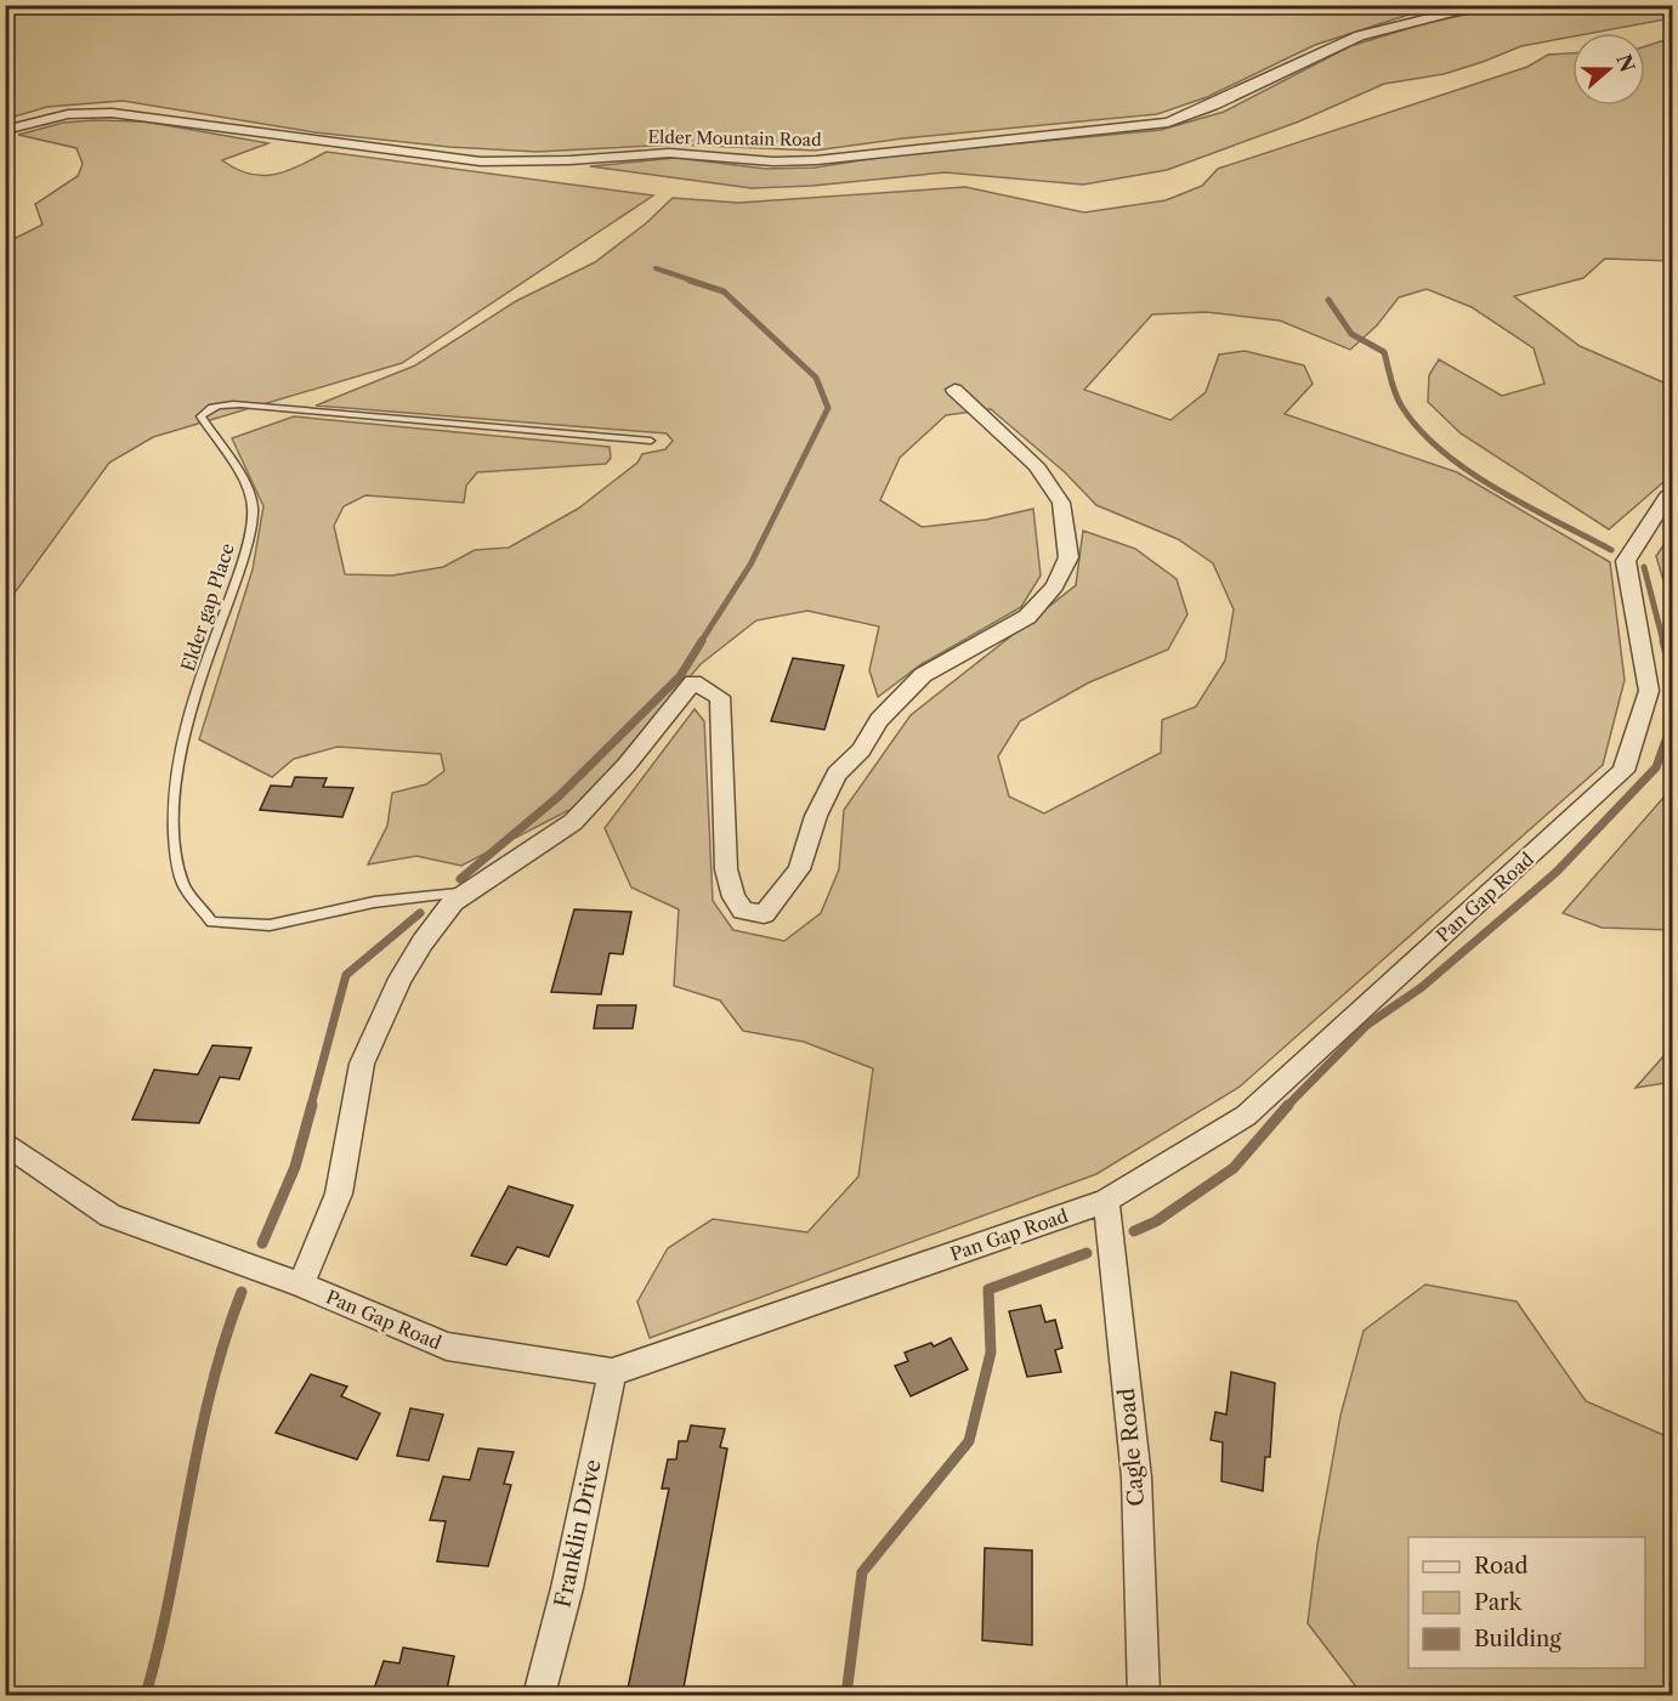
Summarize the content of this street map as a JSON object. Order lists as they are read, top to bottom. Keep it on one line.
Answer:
{"streets":{"street":["Elder Mountain Road","Pan Gap Road","Cagle Road","Franklin Drive"],"lane":["Elder gap Place"]},"crossings":[["Pan Gap Road","Cagle Road"],["Pan Gap Road","Franklin Drive"]],"legend":["Road","Park","Building"],"north":"right"}
